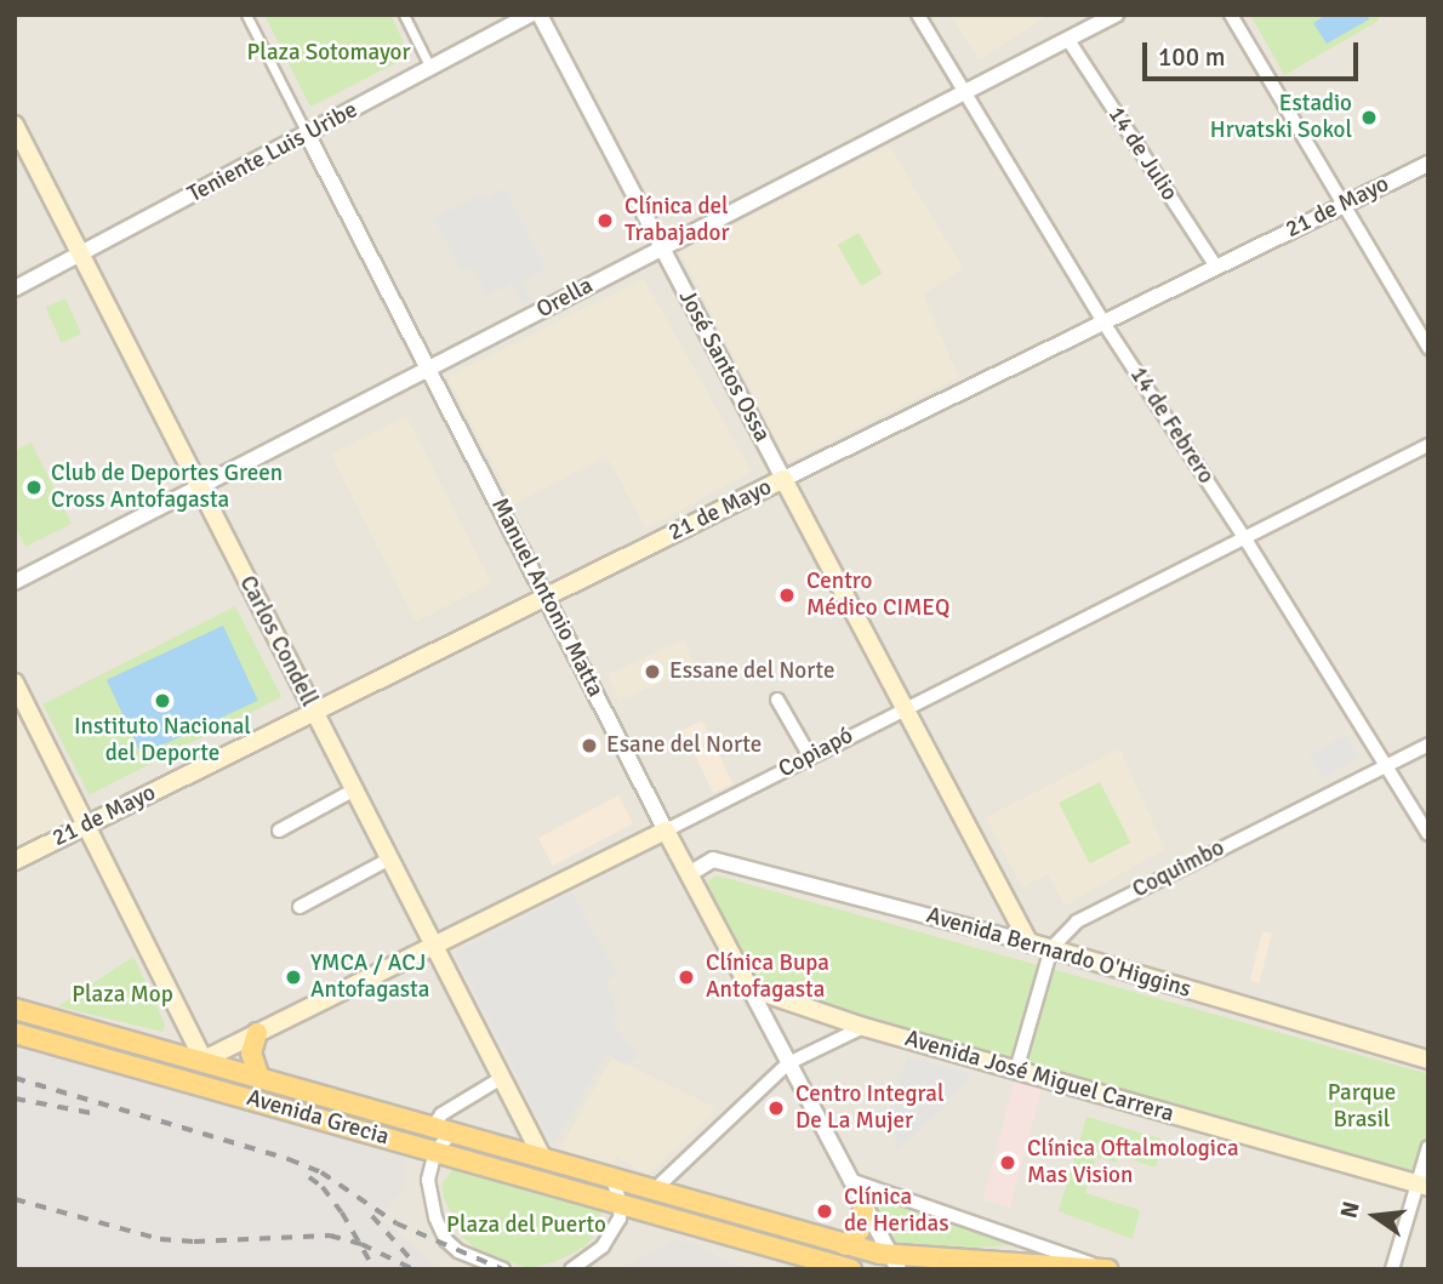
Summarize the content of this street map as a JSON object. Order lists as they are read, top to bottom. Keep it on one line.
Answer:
{"streets":{"highway":["Avenida Grecia"],"main road":["21 de Mayo","José Santos Ossa","Manuel Antonio Matta","Carlos Condell","Copiapó","Avenida Bernardo O'Higgins","Avenida José Miguel Carrera"],"street":["Teniente Luis Uribe","14 de Julio","Orella","14 de Febrero","Coquimbo"]},"crossings":[["Teniente Luis Uribe","Manuel Antonio Matta"],["Teniente Luis Uribe","Carlos Condell"],["14 de Julio","21 de Mayo"],["14 de Julio","Orella"],["21 de Mayo","José Santos Ossa"],["21 de Mayo","14 de Febrero"],["21 de Mayo","Manuel Antonio Matta"],["21 de Mayo","Carlos Condell"],["Orella","José Santos Ossa"],["Orella","14 de Febrero"],["Orella","Manuel Antonio Matta"],["Orella","Carlos Condell"],["José Santos Ossa","Copiapó"],["José Santos Ossa","Avenida Bernardo O'Higgins"],["14 de Febrero","Copiapó"],["14 de Febrero","Coquimbo"],["Manuel Antonio Matta","Copiapó"],["Manuel Antonio Matta","Avenida Bernardo O'Higgins"],["Manuel Antonio Matta","Avenida José Miguel Carrera"],["Manuel Antonio Matta","Avenida Grecia"],["Carlos Condell","Copiapó"],["Carlos Condell","Avenida Grecia"],["Copiapó","Avenida Grecia"],["Coquimbo","Avenida Bernardo O'Higgins"]],"parks":["Plaza Sotomayor","Plaza Mop","Parque Brasil","Plaza del Puerto"],"places":["Estadio Hrvatski Sokol","Clínica del Trabajador","Club de Deportes Green Cross Antofagasta","Centro Médico CIMEQ","Essane del Norte","Instituto Nacional del Deporte","Esane del Norte","YMCA / ACJ Antofagasta","Clínica Bupa Antofagasta","Centro Integral De La Mujer","Clínica Oftalmologica Mas Vision","Clínica de Heridas"],"scale_bar":"100 m","north":"left"}
